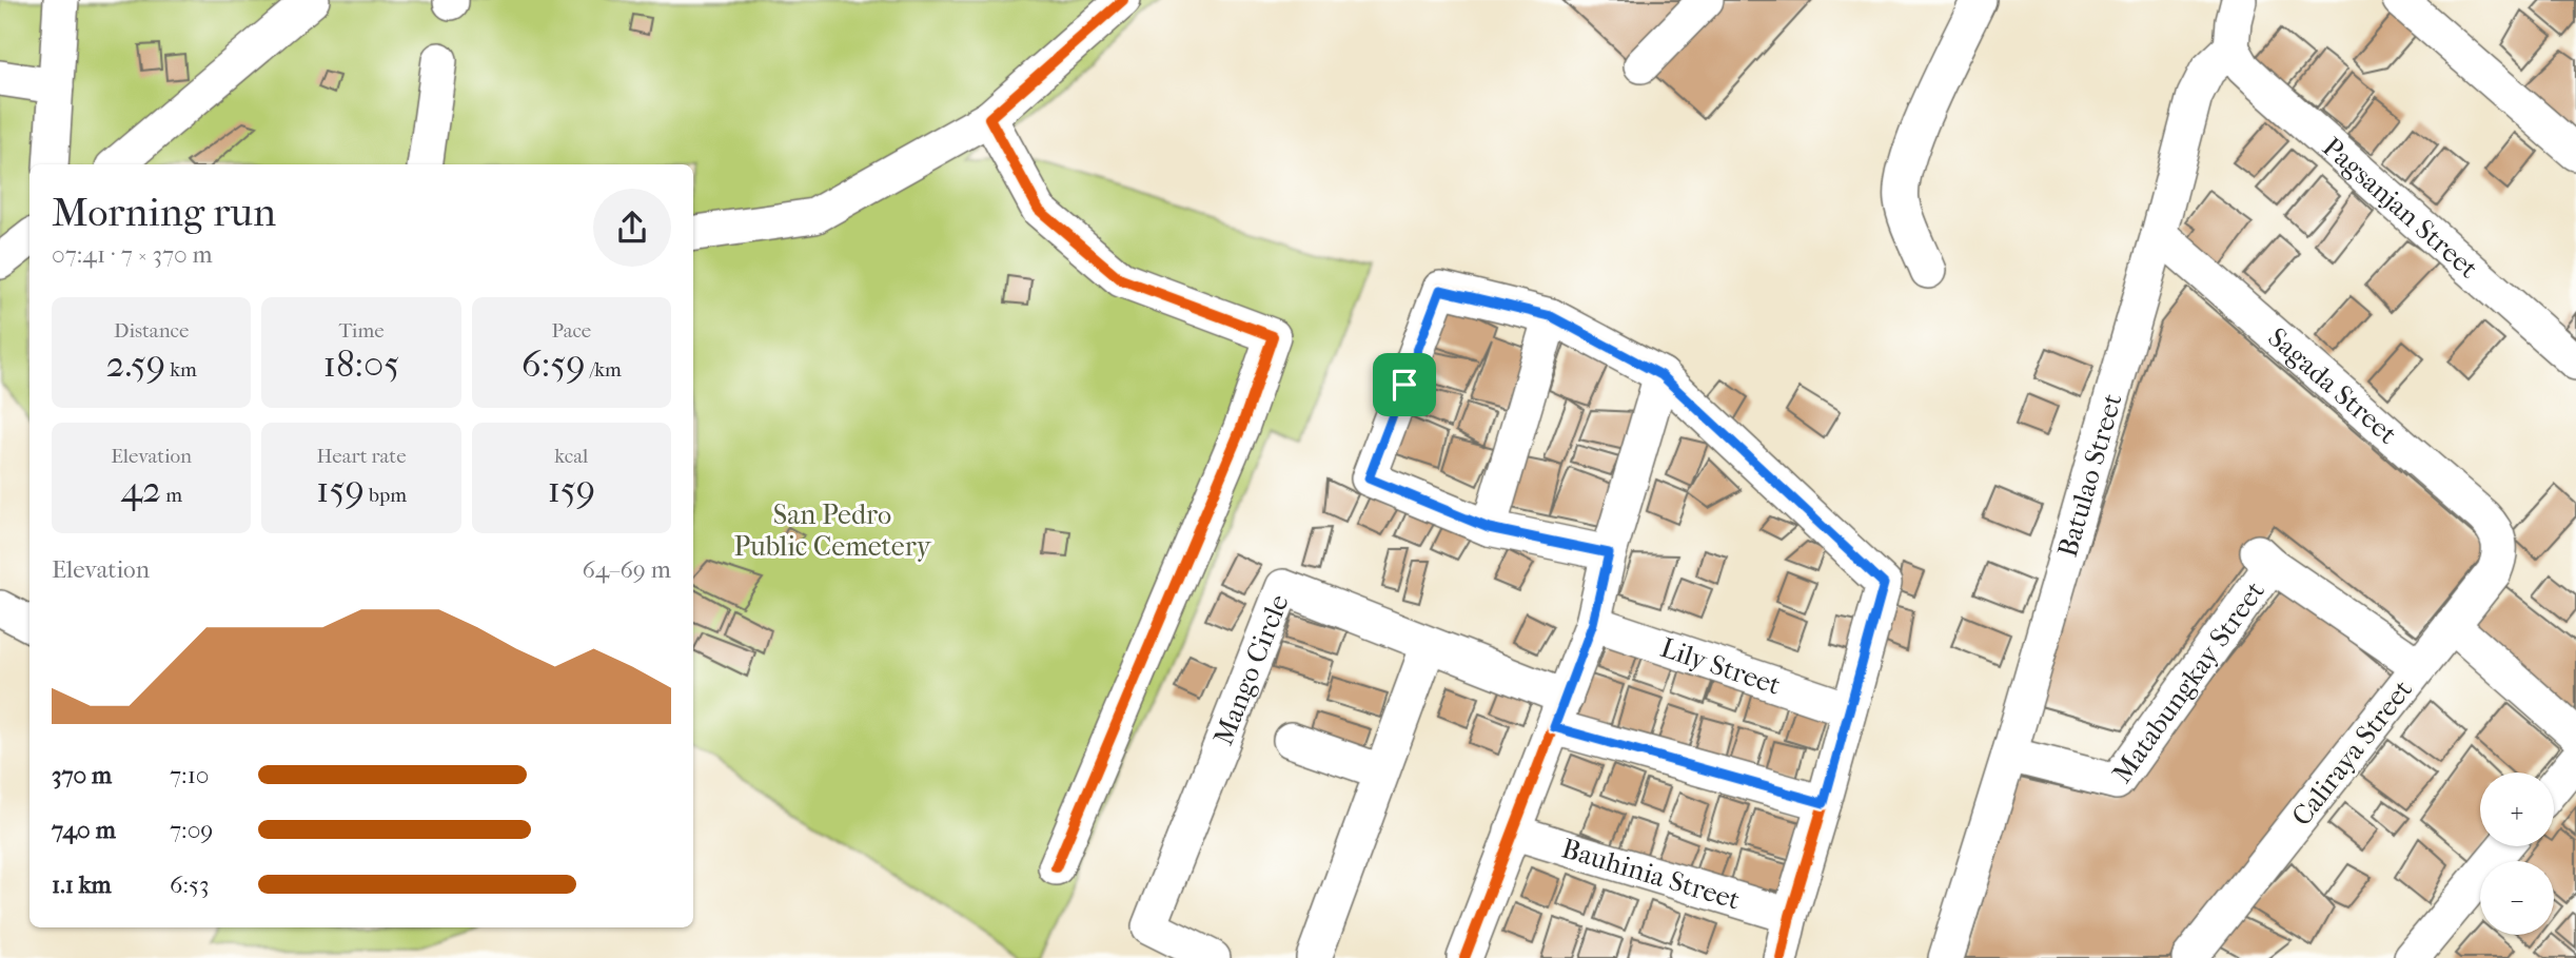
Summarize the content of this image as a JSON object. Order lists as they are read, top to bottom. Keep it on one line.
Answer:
{"streets":{"street":["Pagsanjan Street","Sagada Street","Batulao Street","Lily Street","Mango Circle","Matabungkay Street","Caliraya Street","Bauhinia Street"]},"crossings":[["Pagsanjan Street","Batulao Street"],["Sagada Street","Batulao Street"],["Sagada Street","Caliraya Street"],["Batulao Street","Matabungkay Street"],["Matabungkay Street","Caliraya Street"]],"parks":["San Pedro Public Cemetery"],"page":{"heading":["Morning run","07:41 · 7 × 370 m"],"stats":[["Distance","2.59 km"],["Time","18:05"],["Pace","6:59 /km"],["Elevation","42 m"],["Heart rate","159 bpm"],["kcal","159"]],"chart":["Elevation","64–69 m"],"list":[{"name":"370 m","note":"7:10"},{"name":"740 m","note":"7:09"},{"name":"1.1 km","note":"6:53"}],"map_buttons":["+","−"]}}
